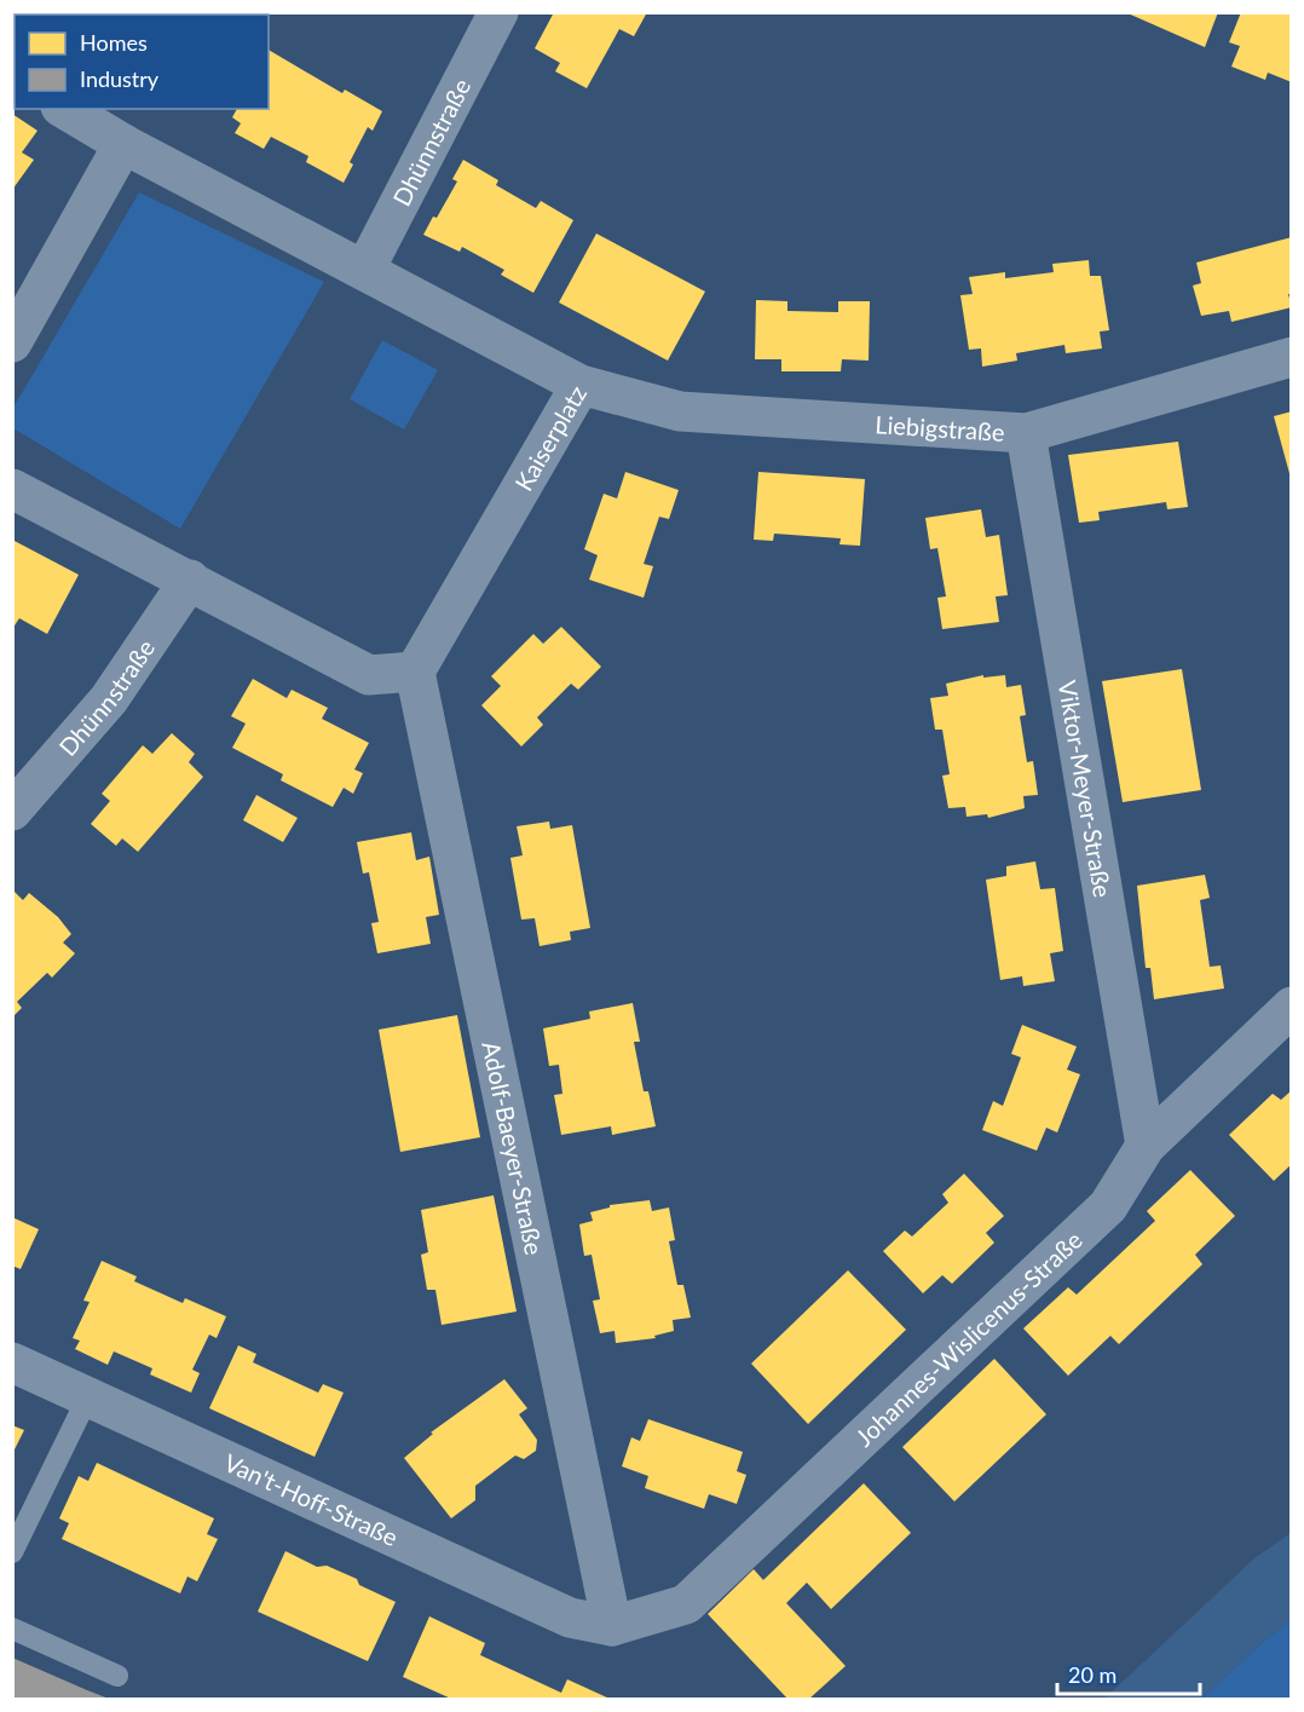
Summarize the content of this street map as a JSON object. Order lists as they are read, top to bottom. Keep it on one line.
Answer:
{"streets":{"street":["Dhünnstraße","Liebigstraße","Kaiserplatz","Viktor-Meyer-Straße","Adolf-Baeyer-Straße","Johannes-Wislicenus-Straße","Van't-Hoff-Straße"]},"crossings":[["Dhünnstraße","Kaiserplatz"],["Liebigstraße","Kaiserplatz"],["Liebigstraße","Viktor-Meyer-Straße"],["Kaiserplatz","Adolf-Baeyer-Straße"],["Viktor-Meyer-Straße","Johannes-Wislicenus-Straße"],["Adolf-Baeyer-Straße","Johannes-Wislicenus-Straße"],["Adolf-Baeyer-Straße","Van't-Hoff-Straße"],["Johannes-Wislicenus-Straße","Van't-Hoff-Straße"]],"legend":["Homes","Industry"],"scale_bar":"20 m"}
